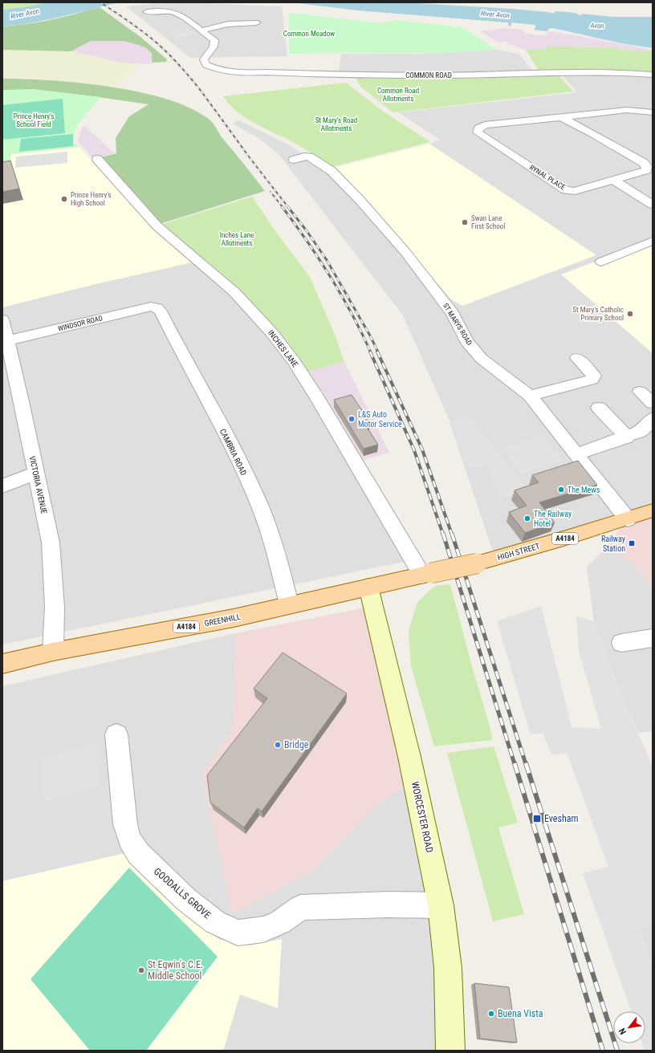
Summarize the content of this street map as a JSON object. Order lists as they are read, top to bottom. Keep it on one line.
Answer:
{"streets":{"main road":["A4184","HIGH STREET","GREENHILL","WORCESTER ROAD"],"street":["COMMON ROAD","RYNAL PLACE","WINDSOR ROAD","ST MARYS ROAD","INCHES LANE","CAMBRIA ROAD","VICTORIA AVENUE","GOODALLS GROVE"]},"crossings":[["WINDSOR ROAD","CAMBRIA ROAD"],["WINDSOR ROAD","VICTORIA AVENUE"],["ST MARYS ROAD","HIGH STREET"],["INCHES LANE","HIGH STREET"],["INCHES LANE","GREENHILL"],["CAMBRIA ROAD","GREENHILL"],["VICTORIA AVENUE","GREENHILL"],["HIGH STREET","GREENHILL"],["GREENHILL","WORCESTER ROAD"],["WORCESTER ROAD","GOODALLS GROVE"]],"water":["River Avon","Avon"],"parks":["Common Meadow","Common Road Allotments","Prince Henry's School Field","St Mary's Road Allotments","Inches Lane Allotments"],"places":{"other":["Prince Henry's High School","Swan Lane First School","St Mary's Catholic Primary School","L&S Auto Motor Service","The Mews","The Railway Hotel","Bridge","St Egwin's C.E. Middle School","Buena Vista"],"transit":["Railway Station","Evesham"]},"north":"bottom left"}
